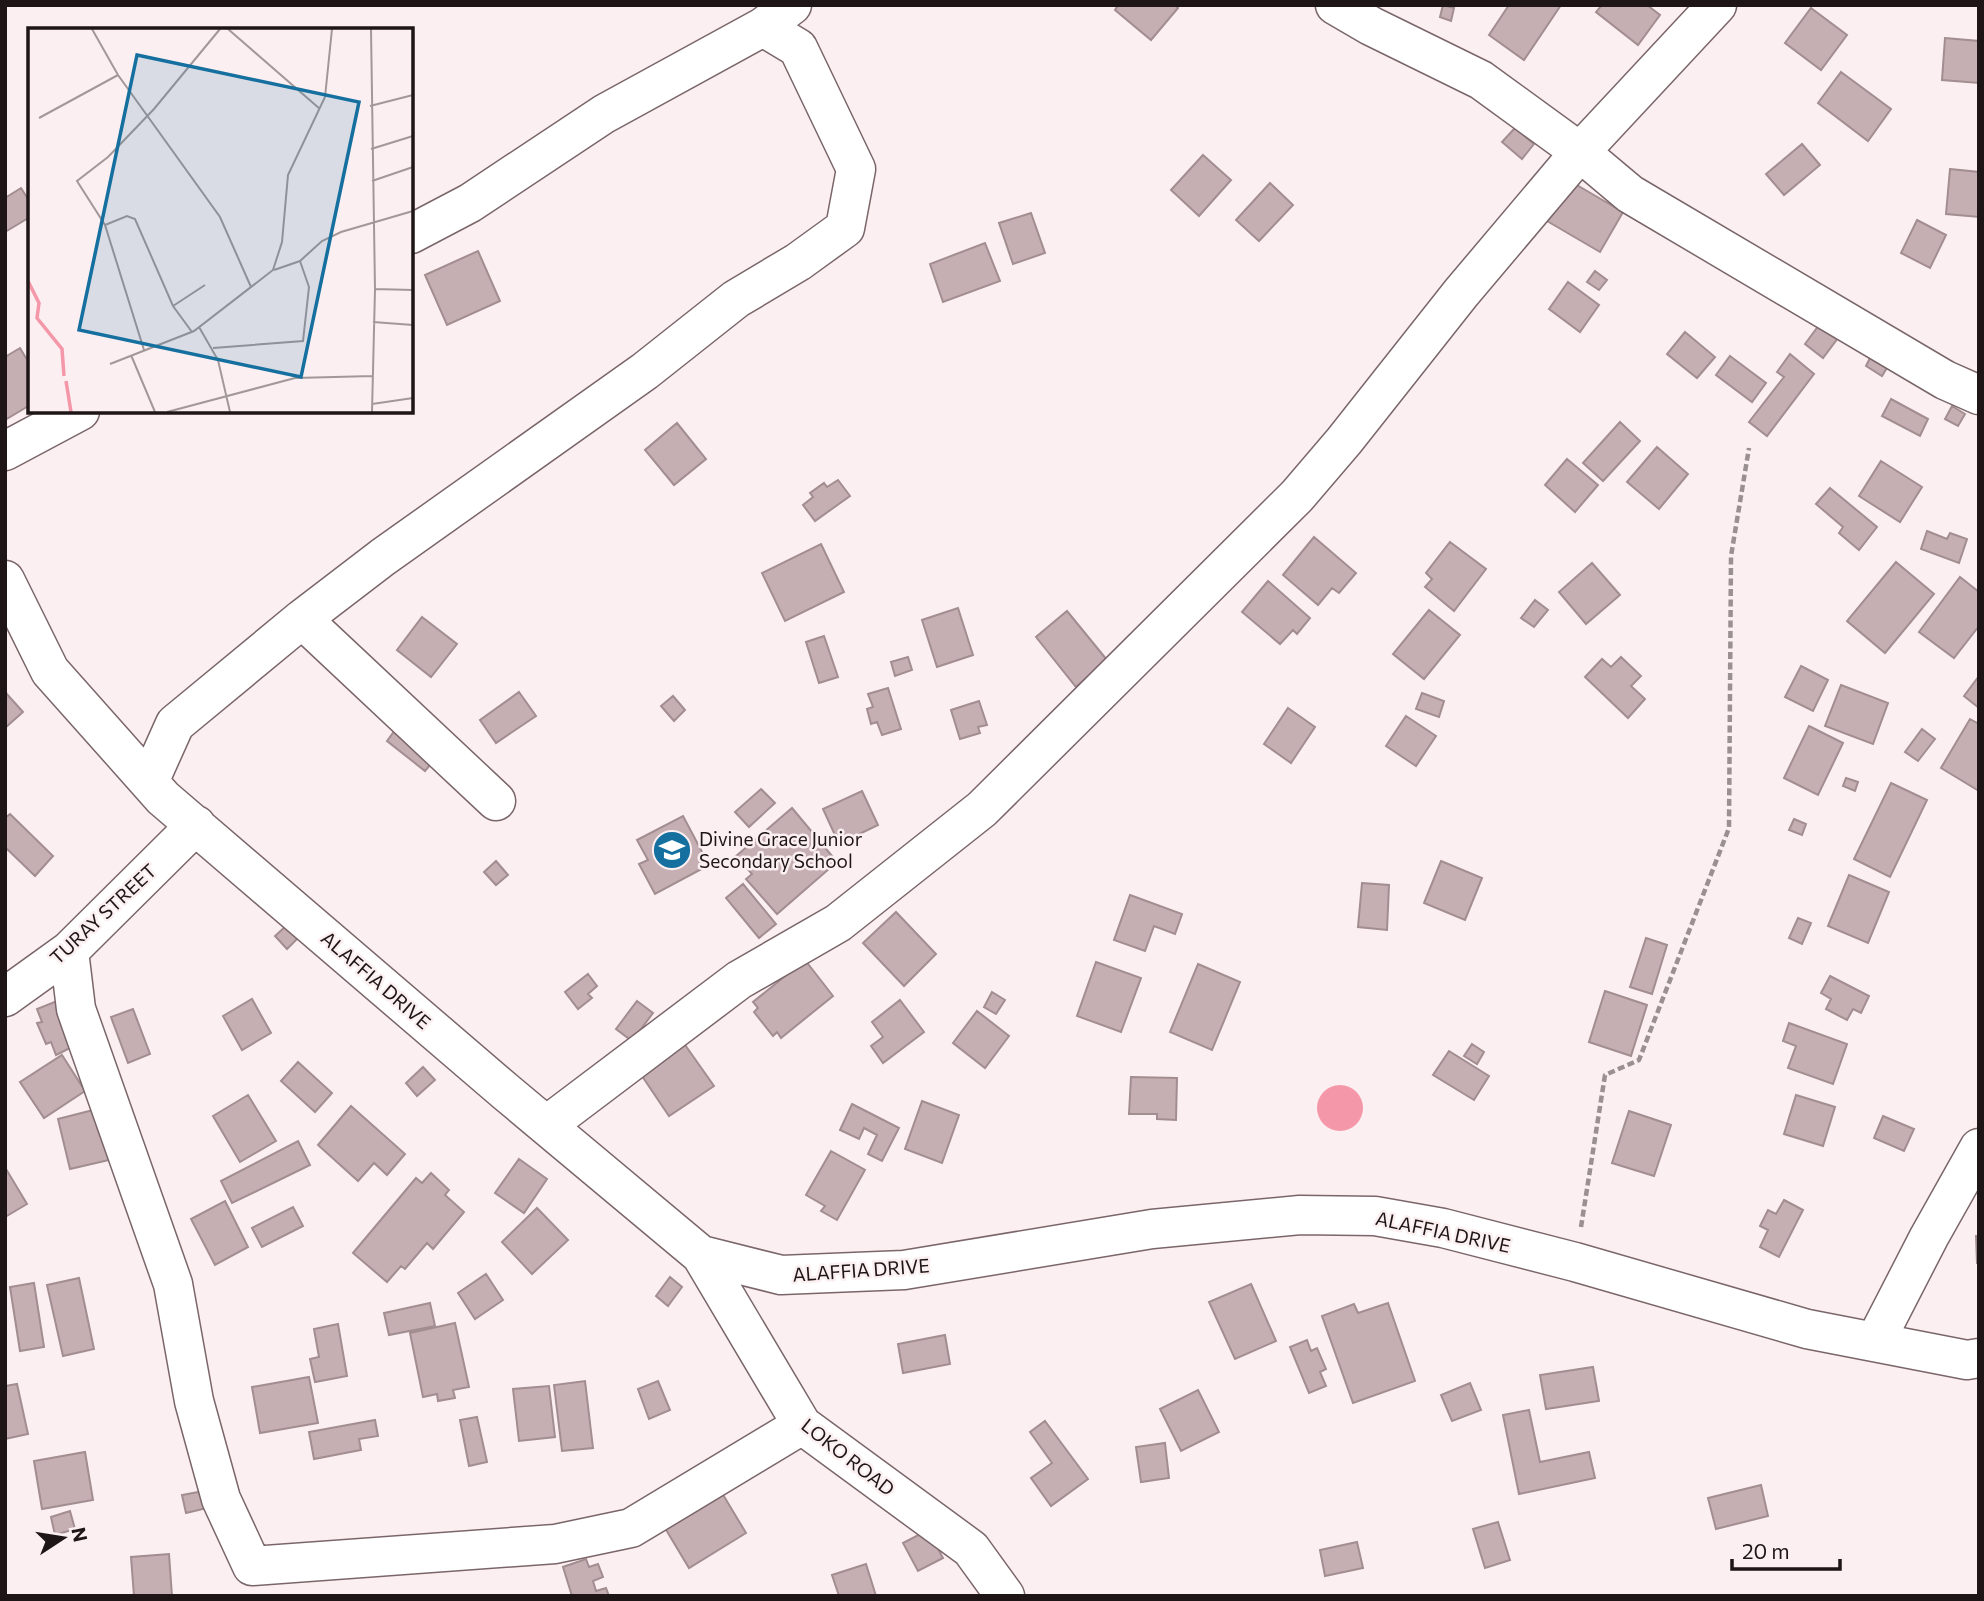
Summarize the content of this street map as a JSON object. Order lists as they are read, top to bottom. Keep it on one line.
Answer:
{"streets":{"street":["TURAY STREET","ALAFFIA DRIVE","LOKO ROAD"]},"crossings":[["TURAY STREET","ALAFFIA DRIVE"],["ALAFFIA DRIVE","LOKO ROAD"]],"places":{"school or university":["Divine Grace Junior Secondary School"]},"scale_bar":"20 m","north":"right"}
